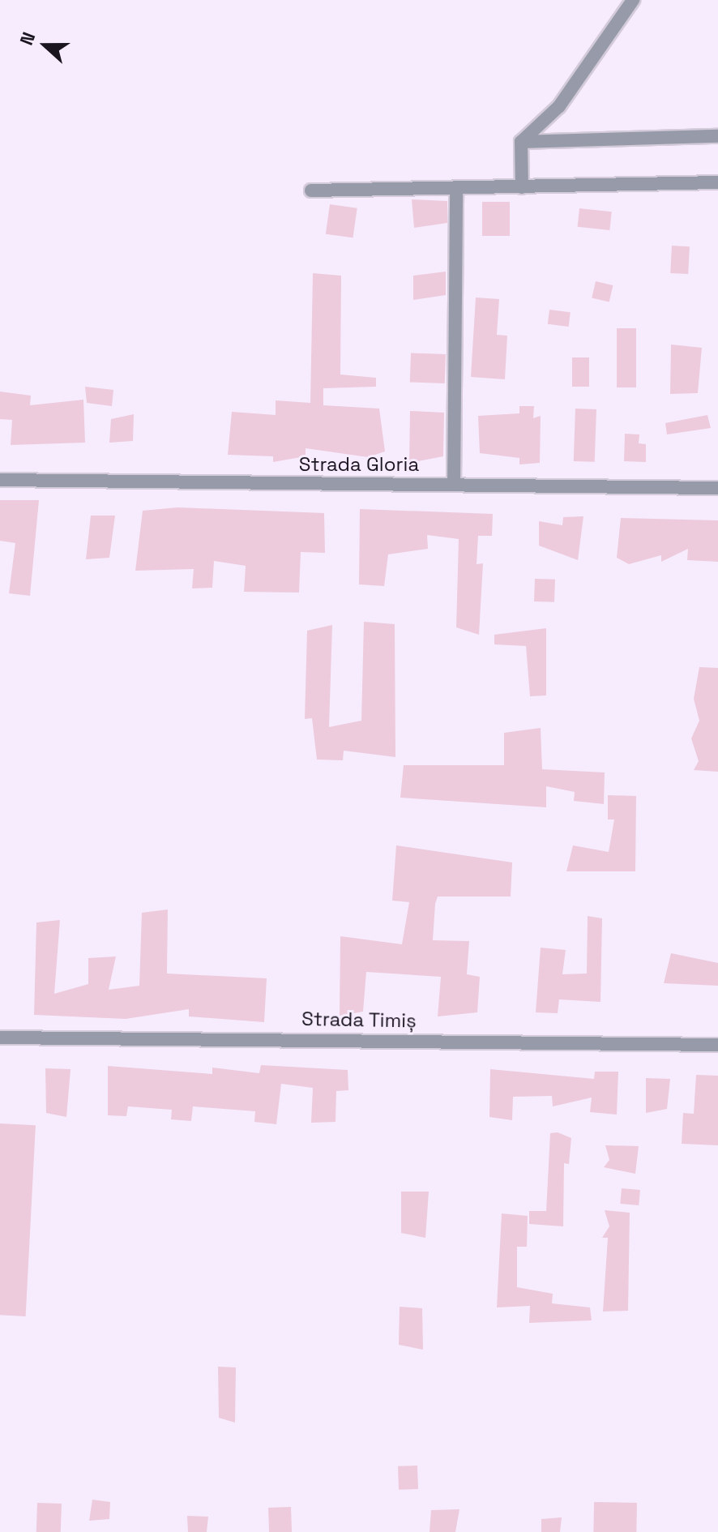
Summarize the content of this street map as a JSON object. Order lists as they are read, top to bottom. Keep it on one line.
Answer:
{"streets":{"street":["Strada Gloria","Strada Timiș"]},"north":"left"}
